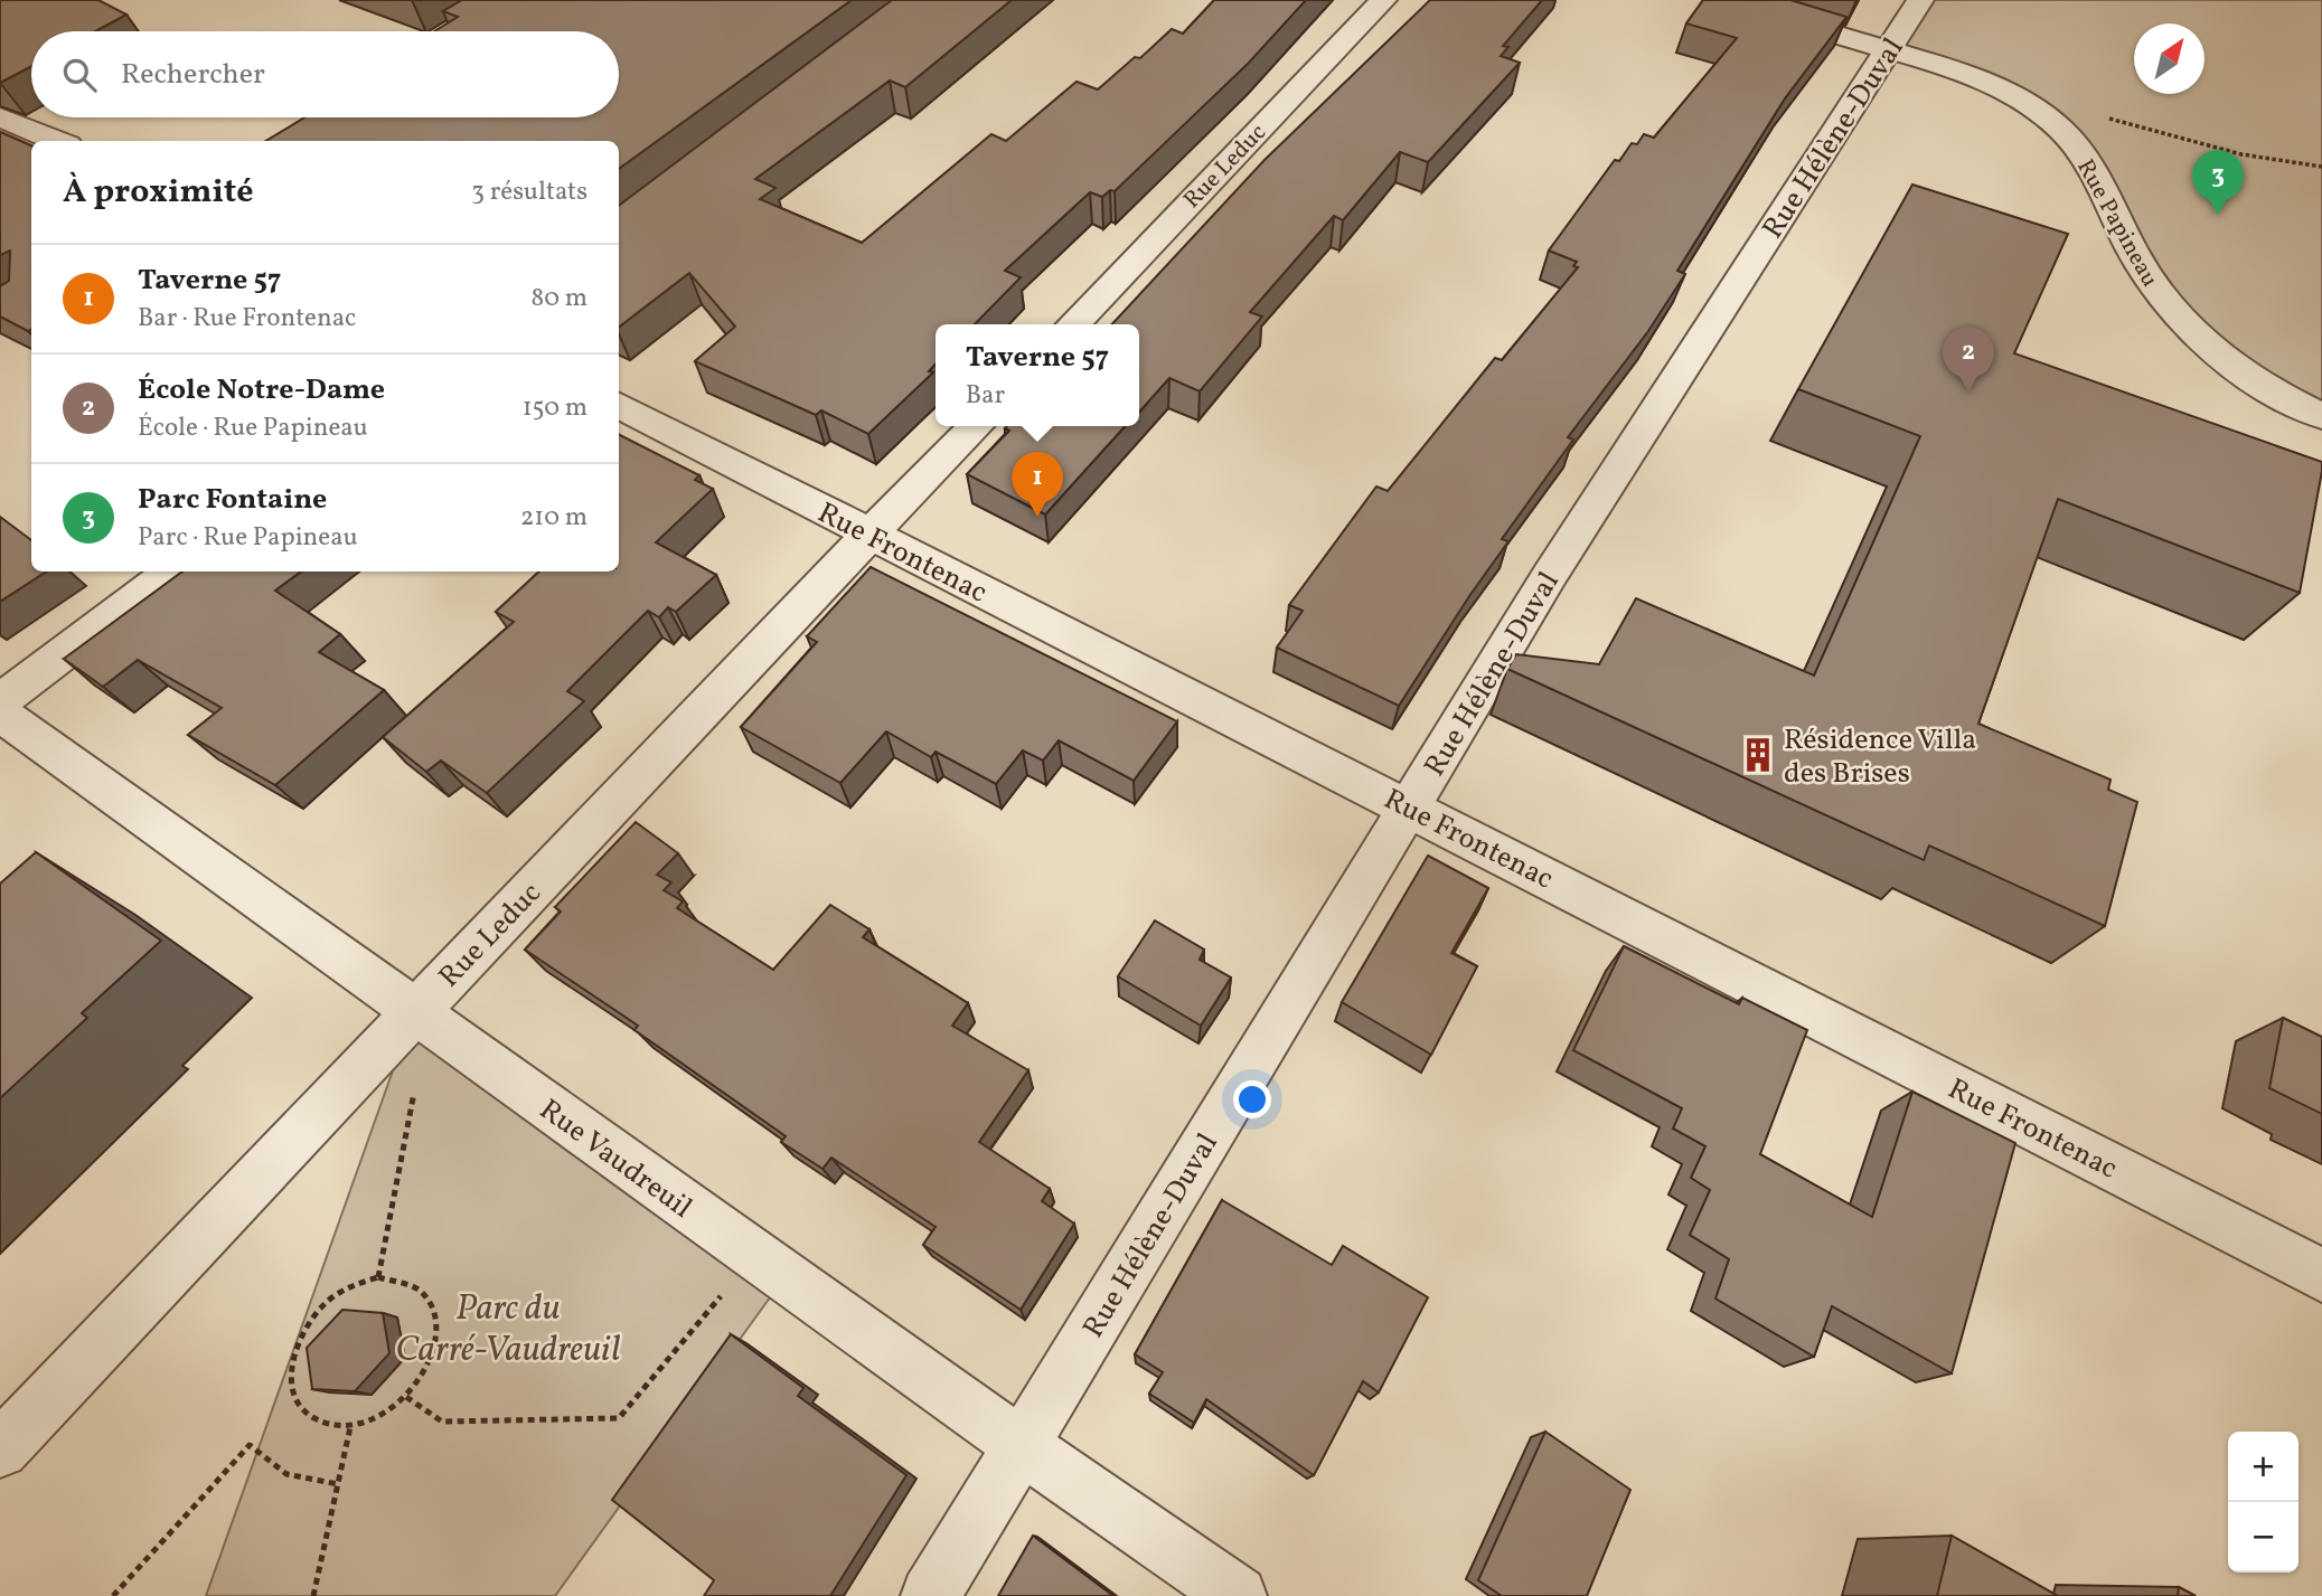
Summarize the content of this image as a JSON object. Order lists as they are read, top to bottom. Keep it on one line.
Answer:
{"streets":{"street":["Rue Hélène-Duval","Rue Leduc","Rue Papineau","Rue Frontenac","Rue Vaudreuil"]},"crossings":[["Rue Hélène-Duval","Rue Papineau"],["Rue Hélène-Duval","Rue Frontenac"],["Rue Hélène-Duval","Rue Vaudreuil"],["Rue Leduc","Rue Frontenac"],["Rue Leduc","Rue Vaudreuil"]],"parks":["Parc du Carré-Vaudreuil"],"places":{"building":["Résidence Villa des Brises"]},"north":"top right","page":{"search":"Rechercher","heading":["À proximité","3 résultats"],"pins":["3","2","1"],"list":[{"mark":"1","name":"Taverne 57","note":"Bar · Rue Frontenac","value":"80 m"},{"mark":"2","name":"École Notre-Dame","note":"École · Rue Papineau","value":"150 m"},{"mark":"3","name":"Parc Fontaine","note":"Parc · Rue Papineau","value":"210 m"}],"popup":["Taverne 57","Bar"],"map_buttons":["+","−"]}}
